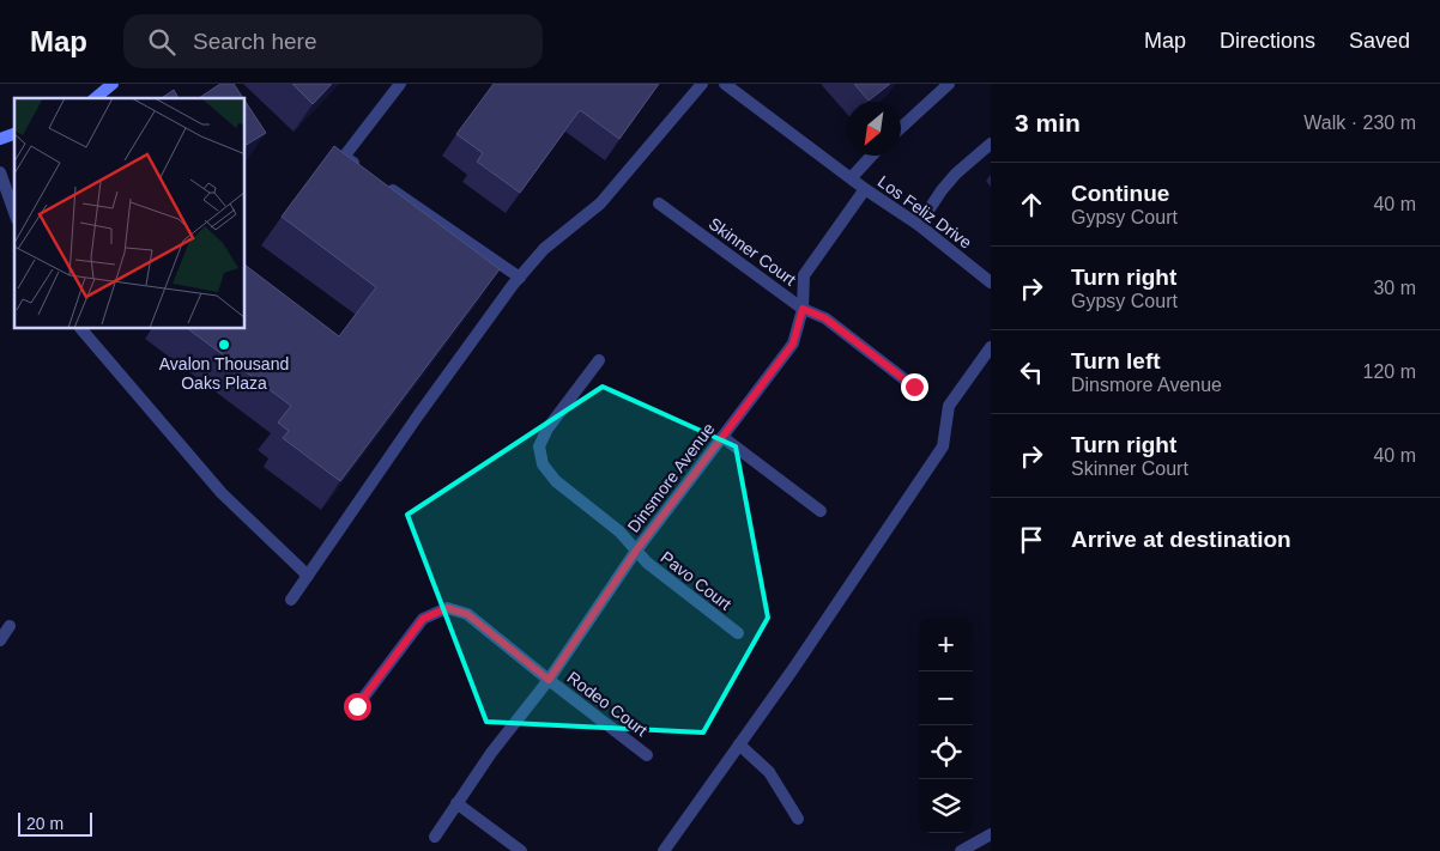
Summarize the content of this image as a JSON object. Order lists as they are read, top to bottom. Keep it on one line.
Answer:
{"streets":{"street":["Los Feliz Drive","Skinner Court","Dinsmore Avenue","Pavo Court","Rodeo Court"]},"crossings":[["Los Feliz Drive","Dinsmore Avenue"],["Skinner Court","Dinsmore Avenue"],["Dinsmore Avenue","Pavo Court"],["Dinsmore Avenue","Rodeo Court"]],"places":["Avalon Thousand Oaks Plaza"],"scale_bar":"20 m","north":"bottom left","page":{"header":"Map","search":"Search here","nav":["Map","Directions","Saved"],"heading":["3 min","Walk · 230 m"],"list":[["Continue","Gypsy Court","40 m"],["Turn right","Gypsy Court","30 m"],["Turn left","Dinsmore Avenue","120 m"],["Turn right","Skinner Court","40 m"],"Arrive at destination"],"map_buttons":["+","−"],"scale":"20 m"}}
